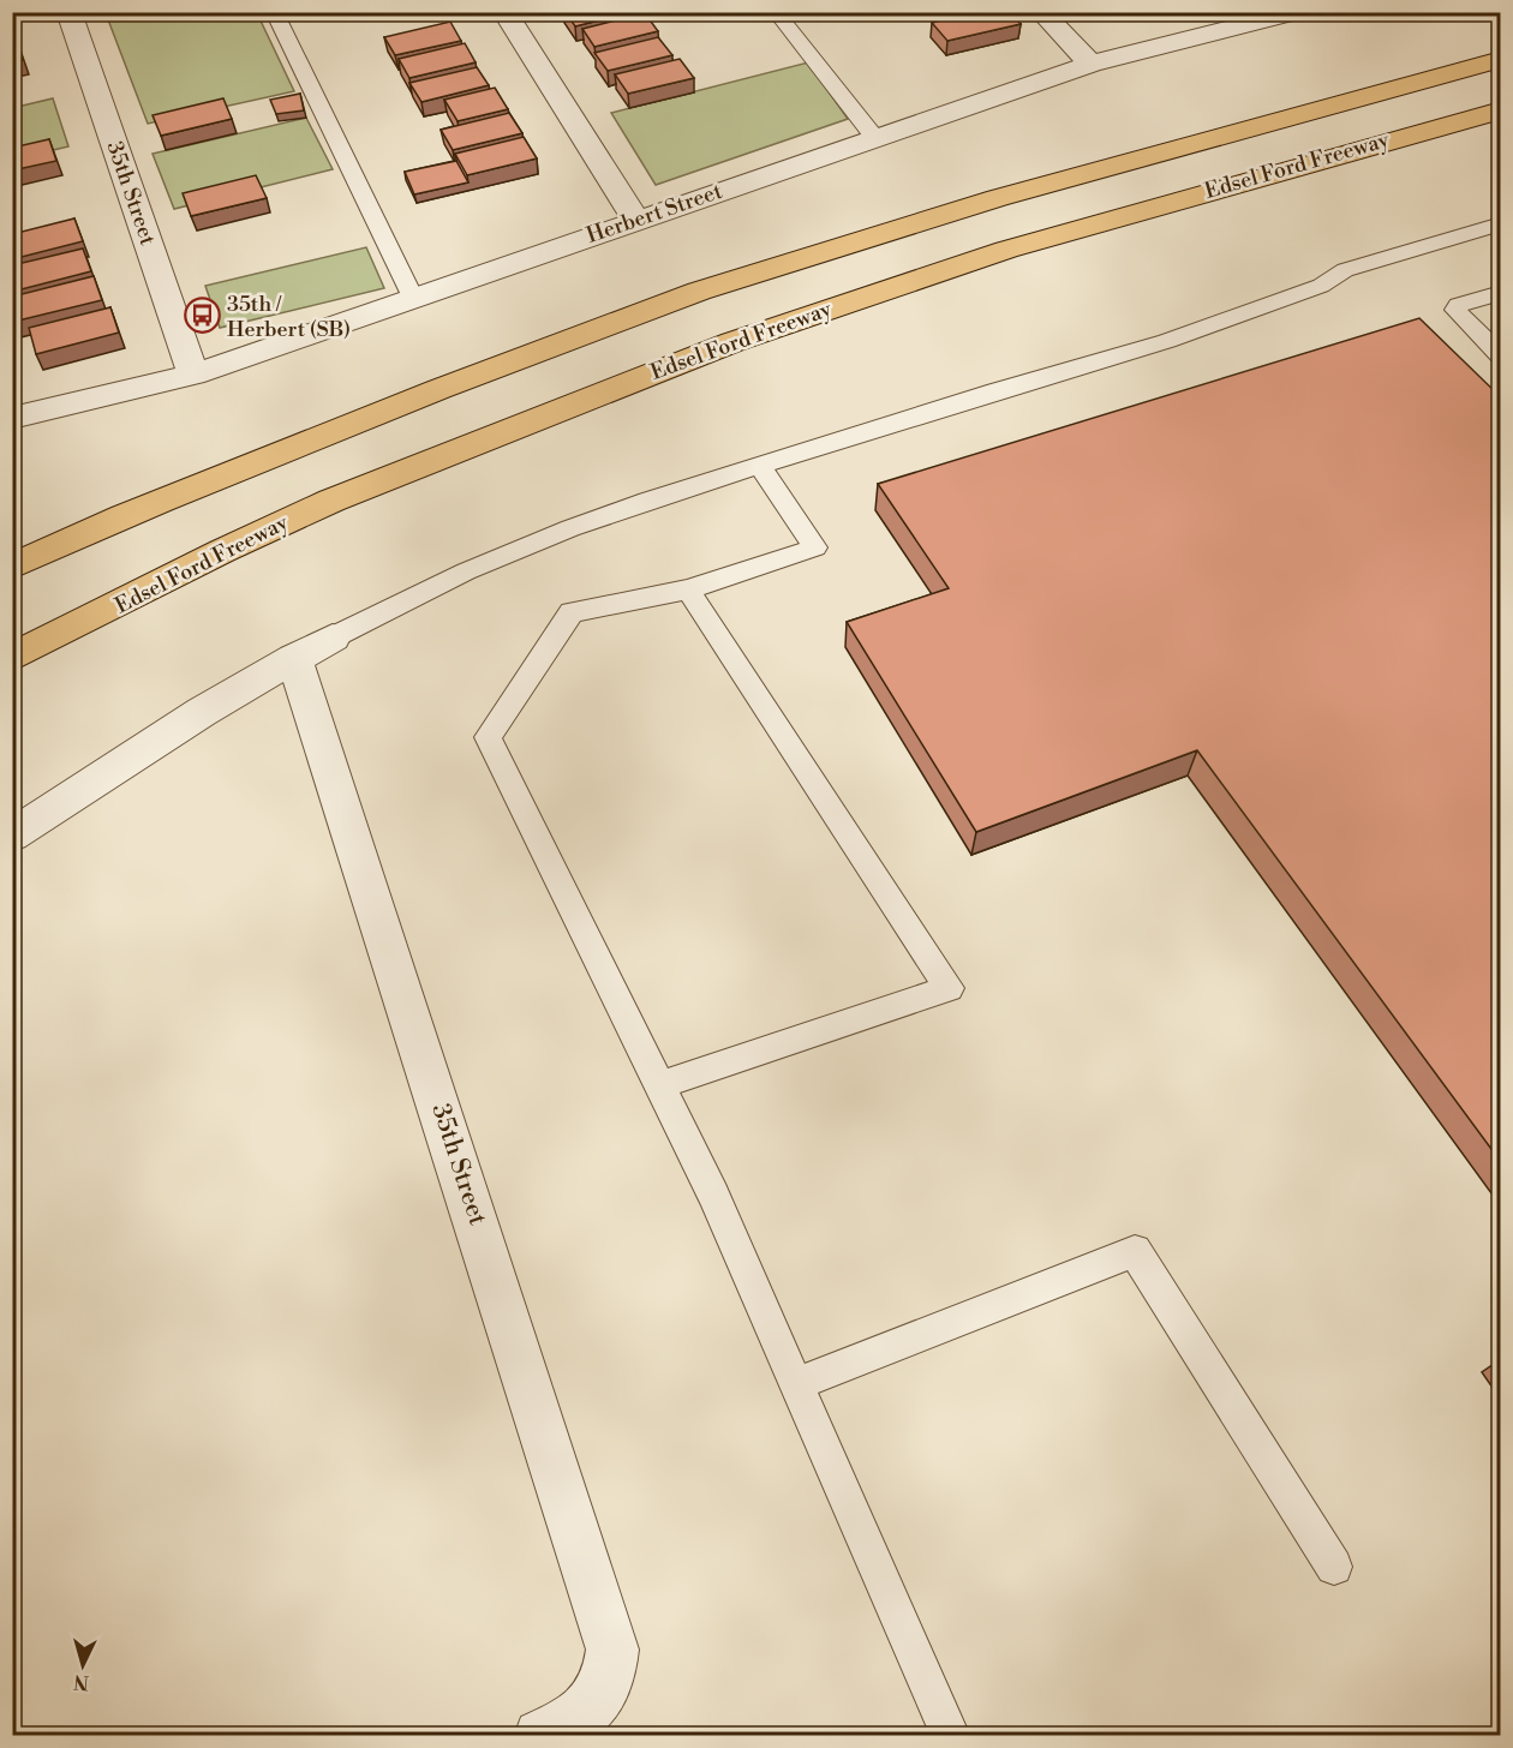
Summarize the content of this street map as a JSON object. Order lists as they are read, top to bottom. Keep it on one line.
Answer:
{"streets":{"highway":["Edsel Ford Freeway"],"street":["35th Street","Herbert Street"]},"crossings":[["35th Street","Herbert Street"]],"places":{"bus stop":["35th / Herbert (SB)"]},"north":"bottom"}
